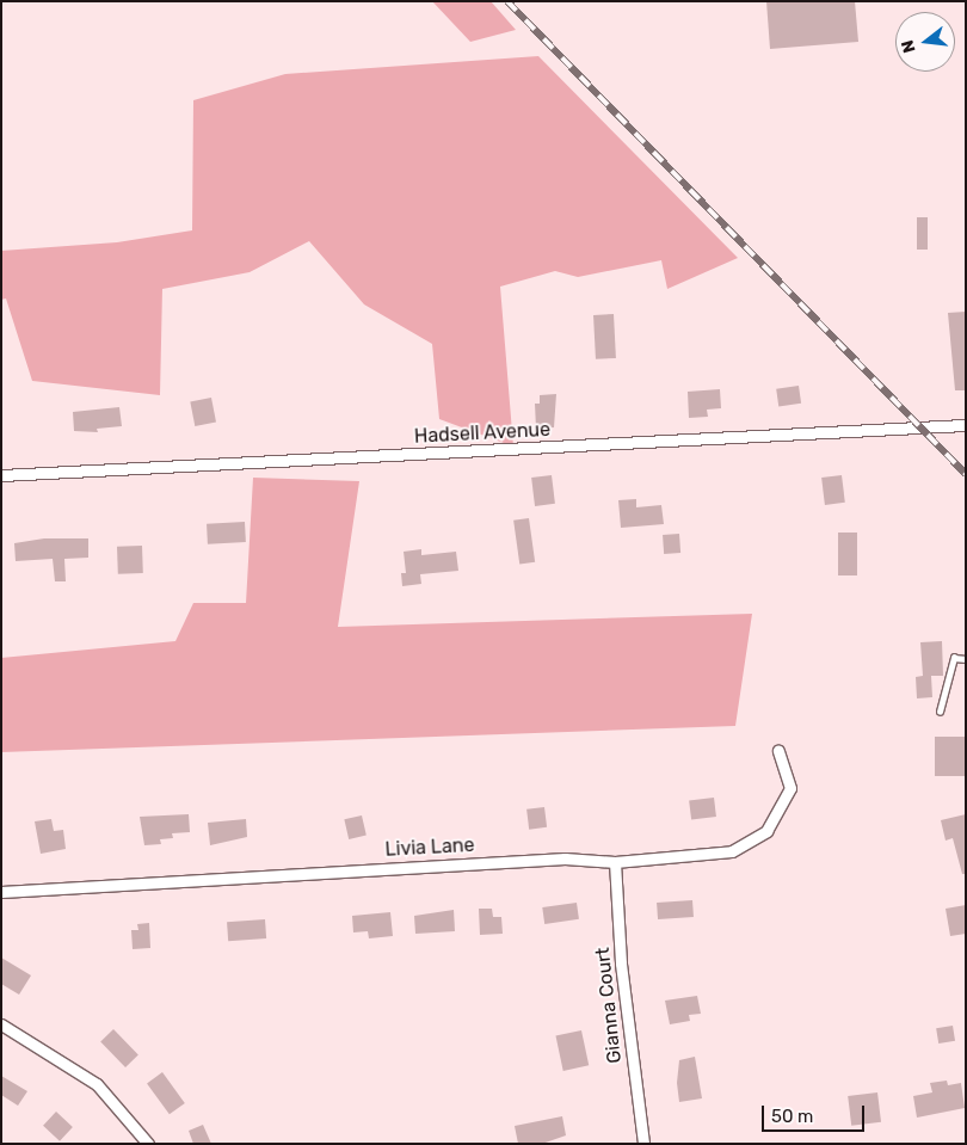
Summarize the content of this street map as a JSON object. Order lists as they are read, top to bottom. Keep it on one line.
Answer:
{"streets":{"street":["Hadsell Avenue","Livia Lane","Gianna Court"]},"crossings":[["Livia Lane","Gianna Court"]],"scale_bar":"50 m","north":"left"}
